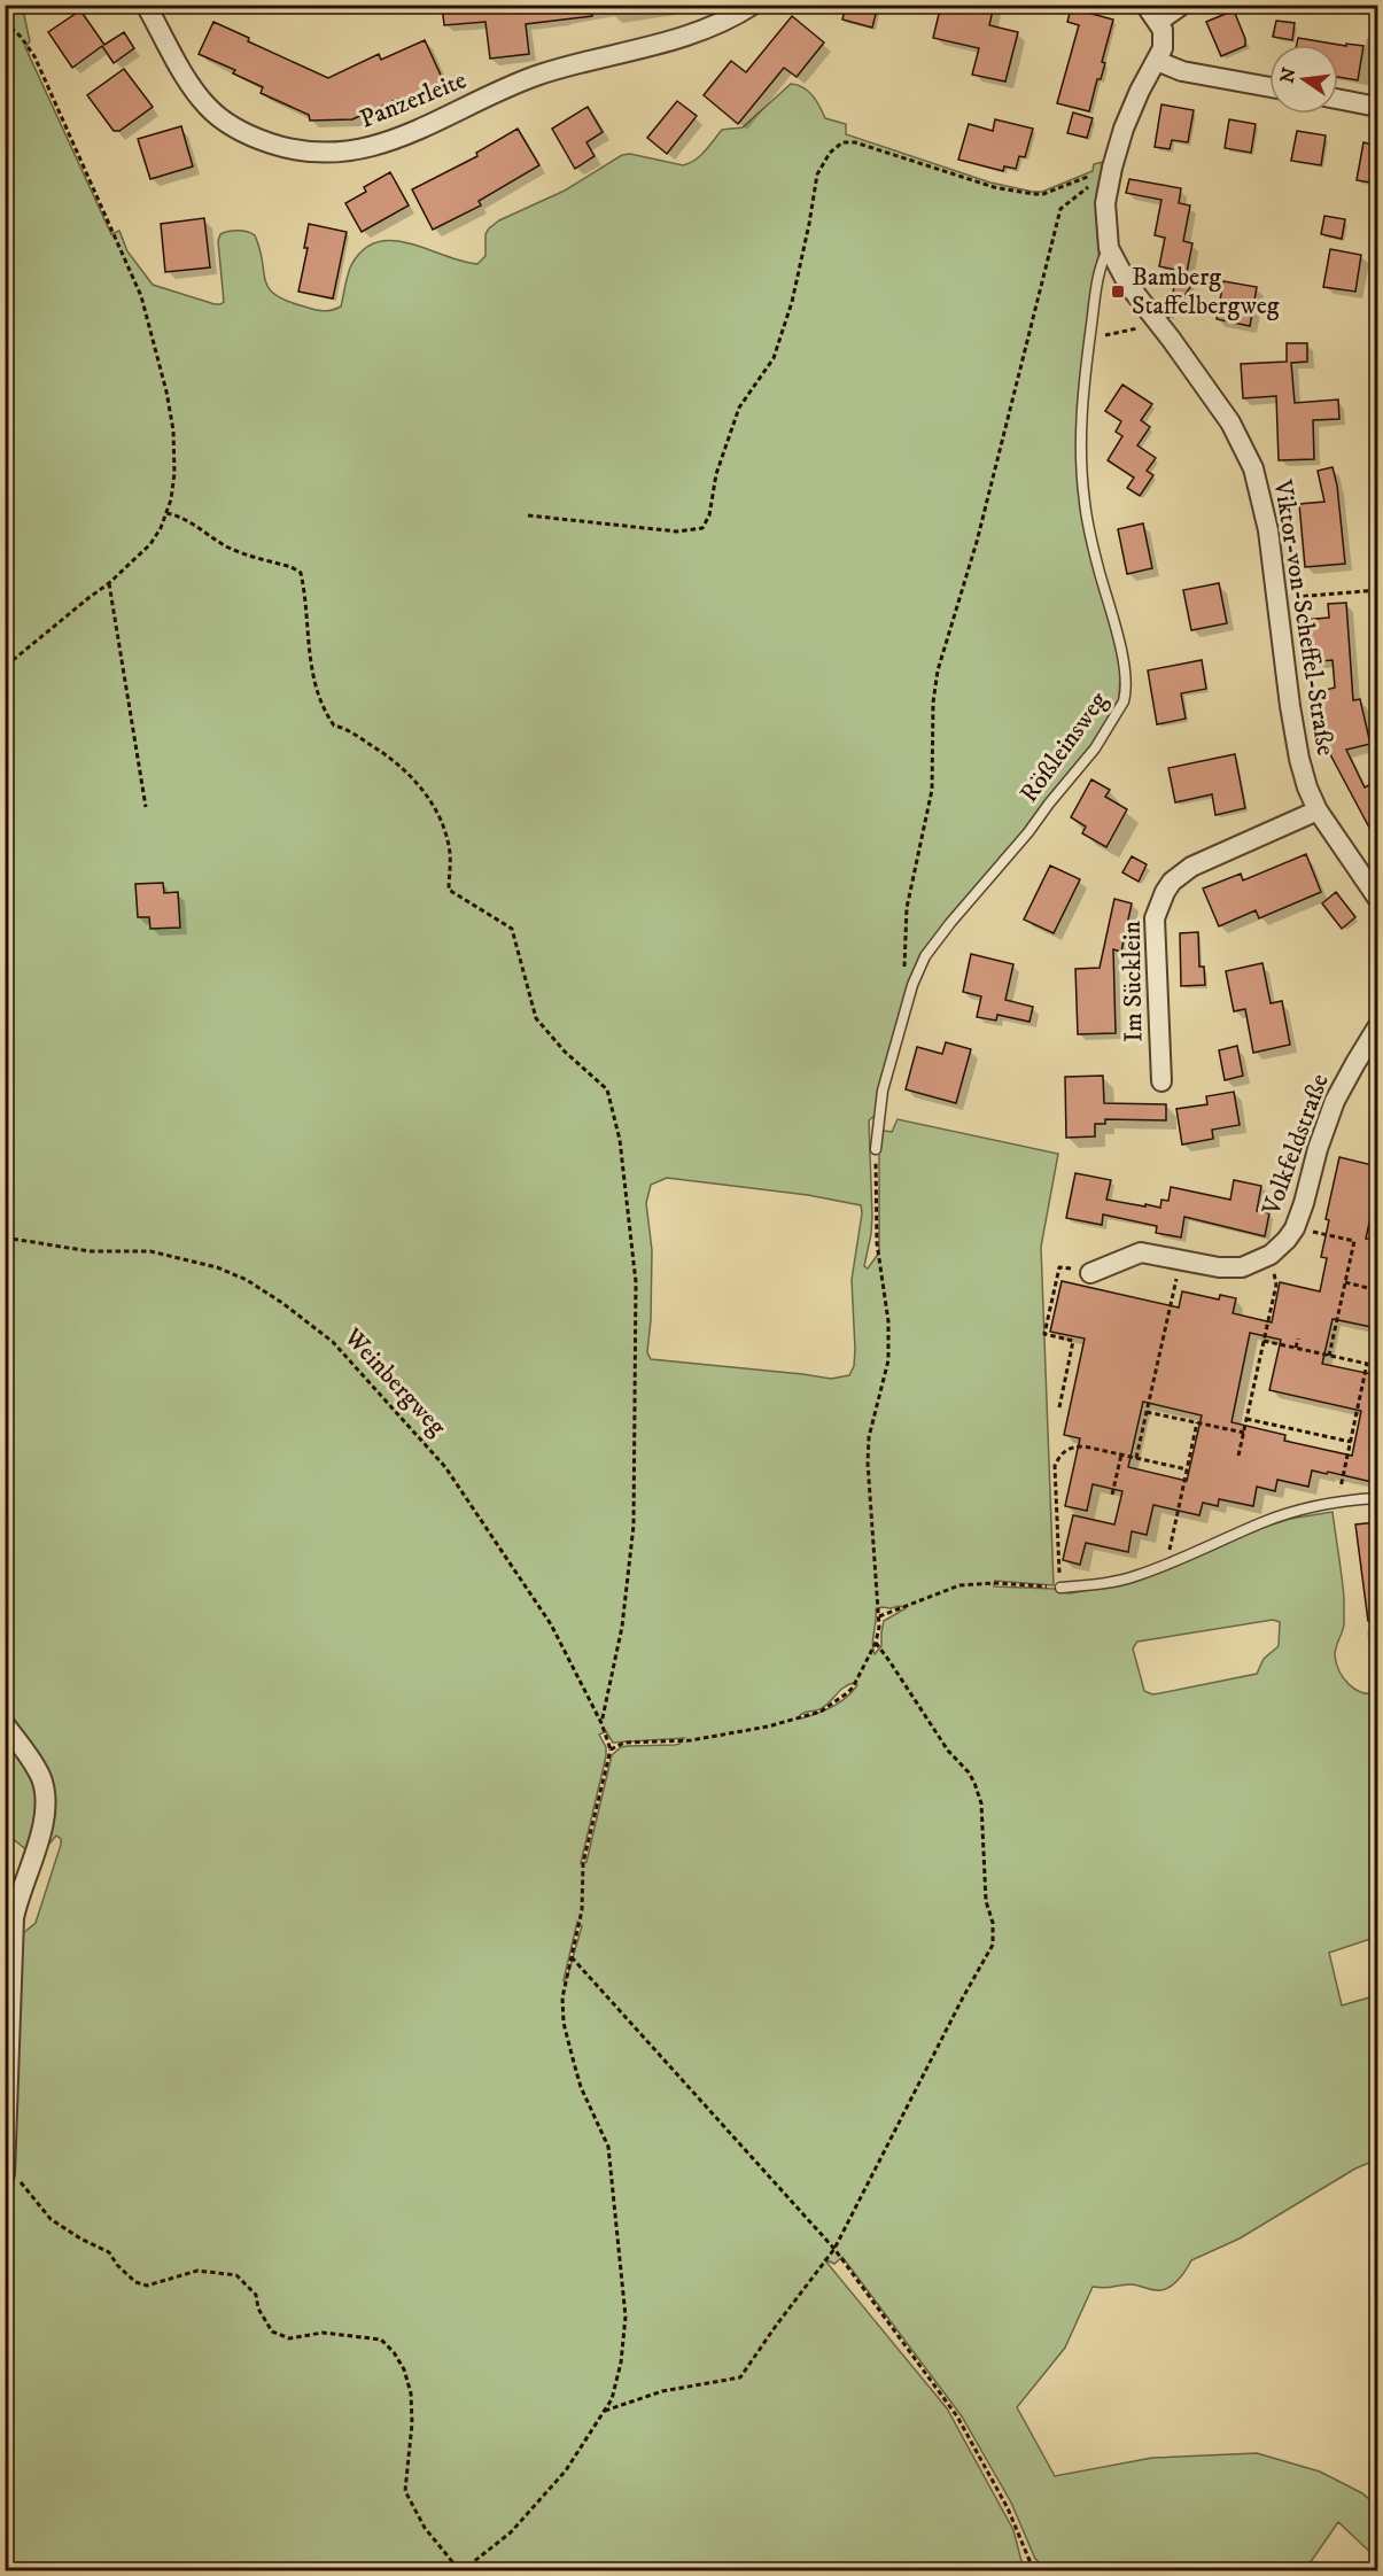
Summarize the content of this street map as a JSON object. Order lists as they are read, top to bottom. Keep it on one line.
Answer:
{"streets":{"street":["Panzerleite","Viktor-von-Scheffel-Straße","Im Sücklein","Volkfeldstraße"],"lane":["Rößleinsweg"],"path":["Weinbergweg"]},"crossings":[["Viktor-von-Scheffel-Straße","Rößleinsweg"],["Viktor-von-Scheffel-Straße","Im Sücklein"]],"places":{"transit":["Bamberg Staffelbergweg"]},"north":"left"}
